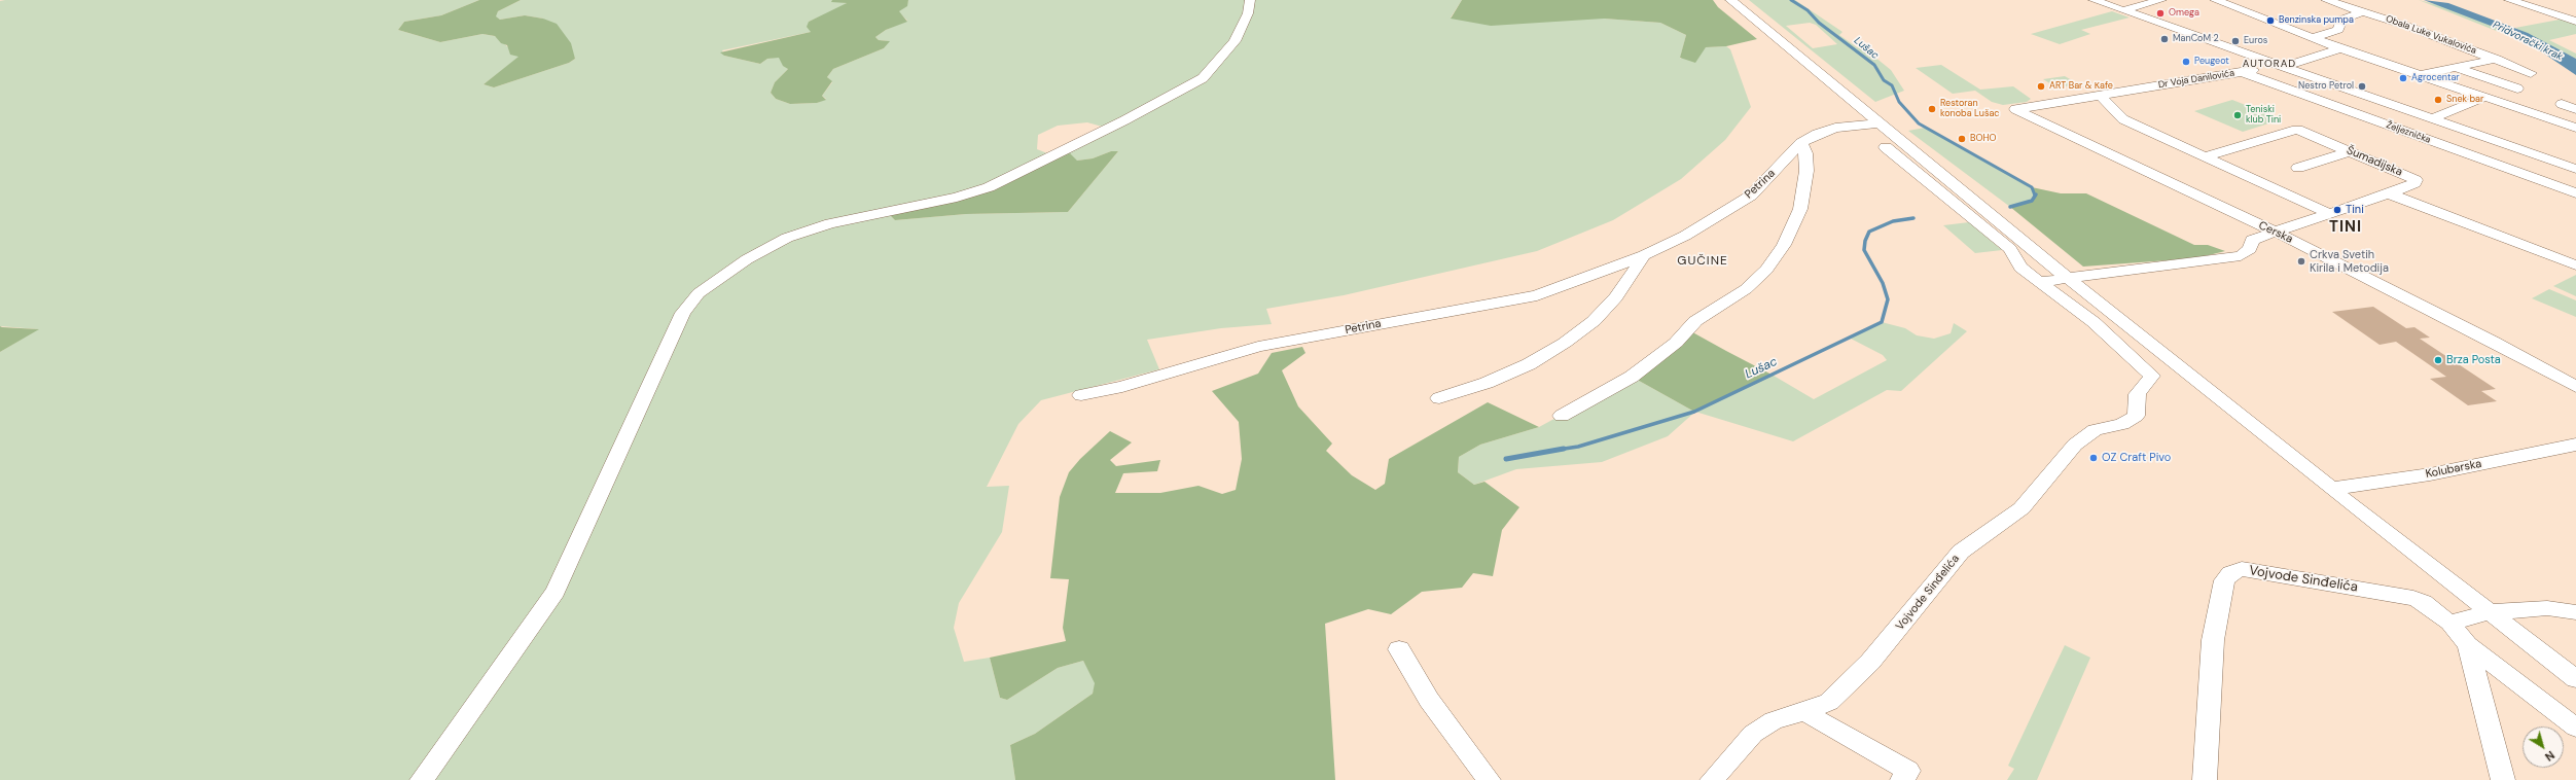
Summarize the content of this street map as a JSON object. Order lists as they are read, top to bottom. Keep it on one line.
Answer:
{"streets":{"street":["Obala Luke Vukalovića","Dr Voja Danilovića","Željeznička","Šumadijska","Petrina","Cerska","Kolubarska","Vojvode Sinđelića"]},"crossings":[["Dr Voja Danilovića","Željeznička"],["Dr Voja Danilovića","Cerska"]],"districts":["AUTORAD","TINI","GUČINE"],"water":["Pridvorački krak","Lušac"],"places":["Omega","Benzinska pumpa","ManCoM 2","Euros","Peugeot","Agrocentar","ART Bar & Кafe","Nestro Petrol","Snek bar","Restoran konoba Lušac","Teniski klub Tini","BOHO","Tini","Crkva Svetih Kirila i Metodija","Brza Posta","OZ Craft Pivo"],"north":"bottom right"}
